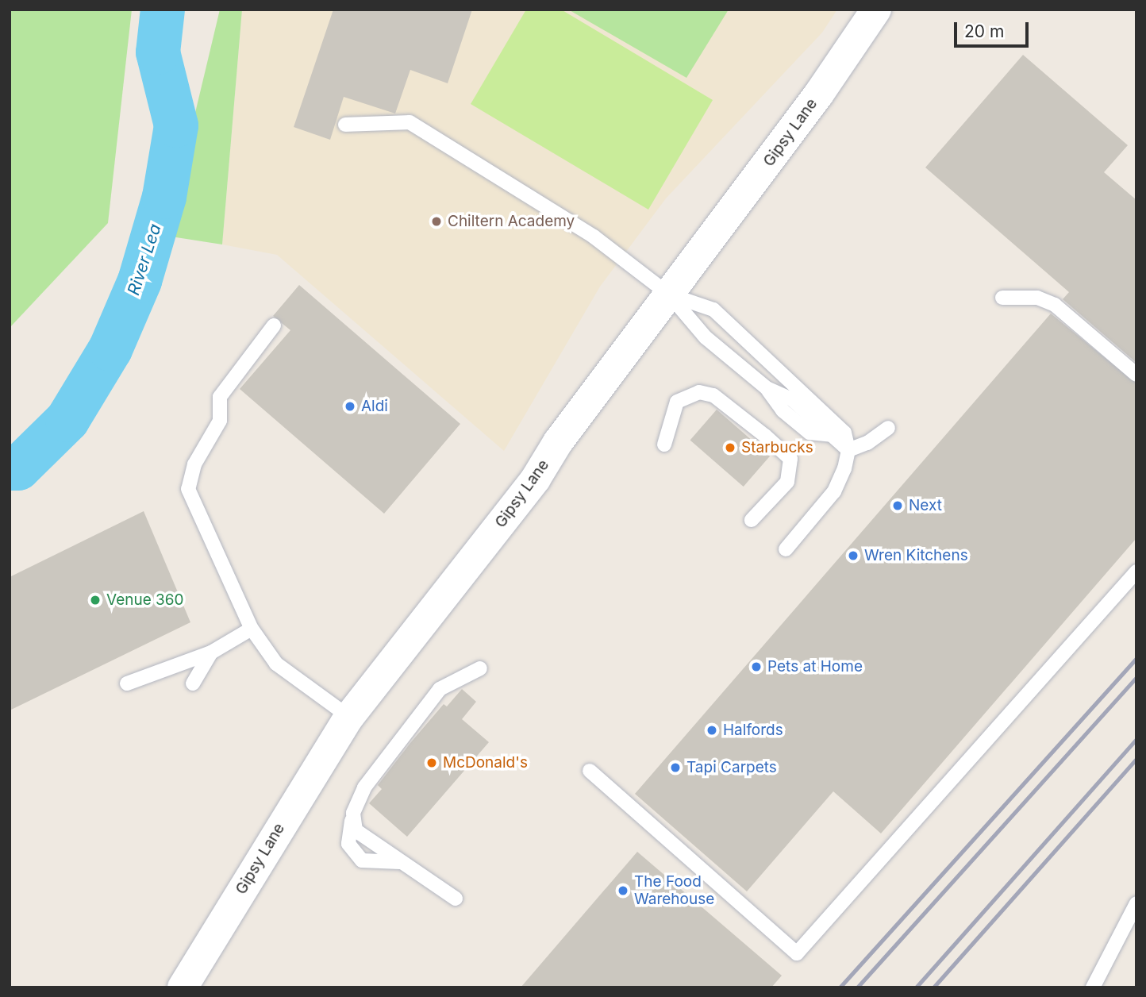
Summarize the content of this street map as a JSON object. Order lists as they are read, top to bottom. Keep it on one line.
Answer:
{"streets":{"main road":["Gipsy Lane"]},"water":["River Lea"],"places":["Chiltern Academy","Aldi","Starbucks","Next","Wren Kitchens","Venue 360","Pets at Home","Halfords","McDonald's","Tapi Carpets","The Food Warehouse"],"scale_bar":"20 m"}
